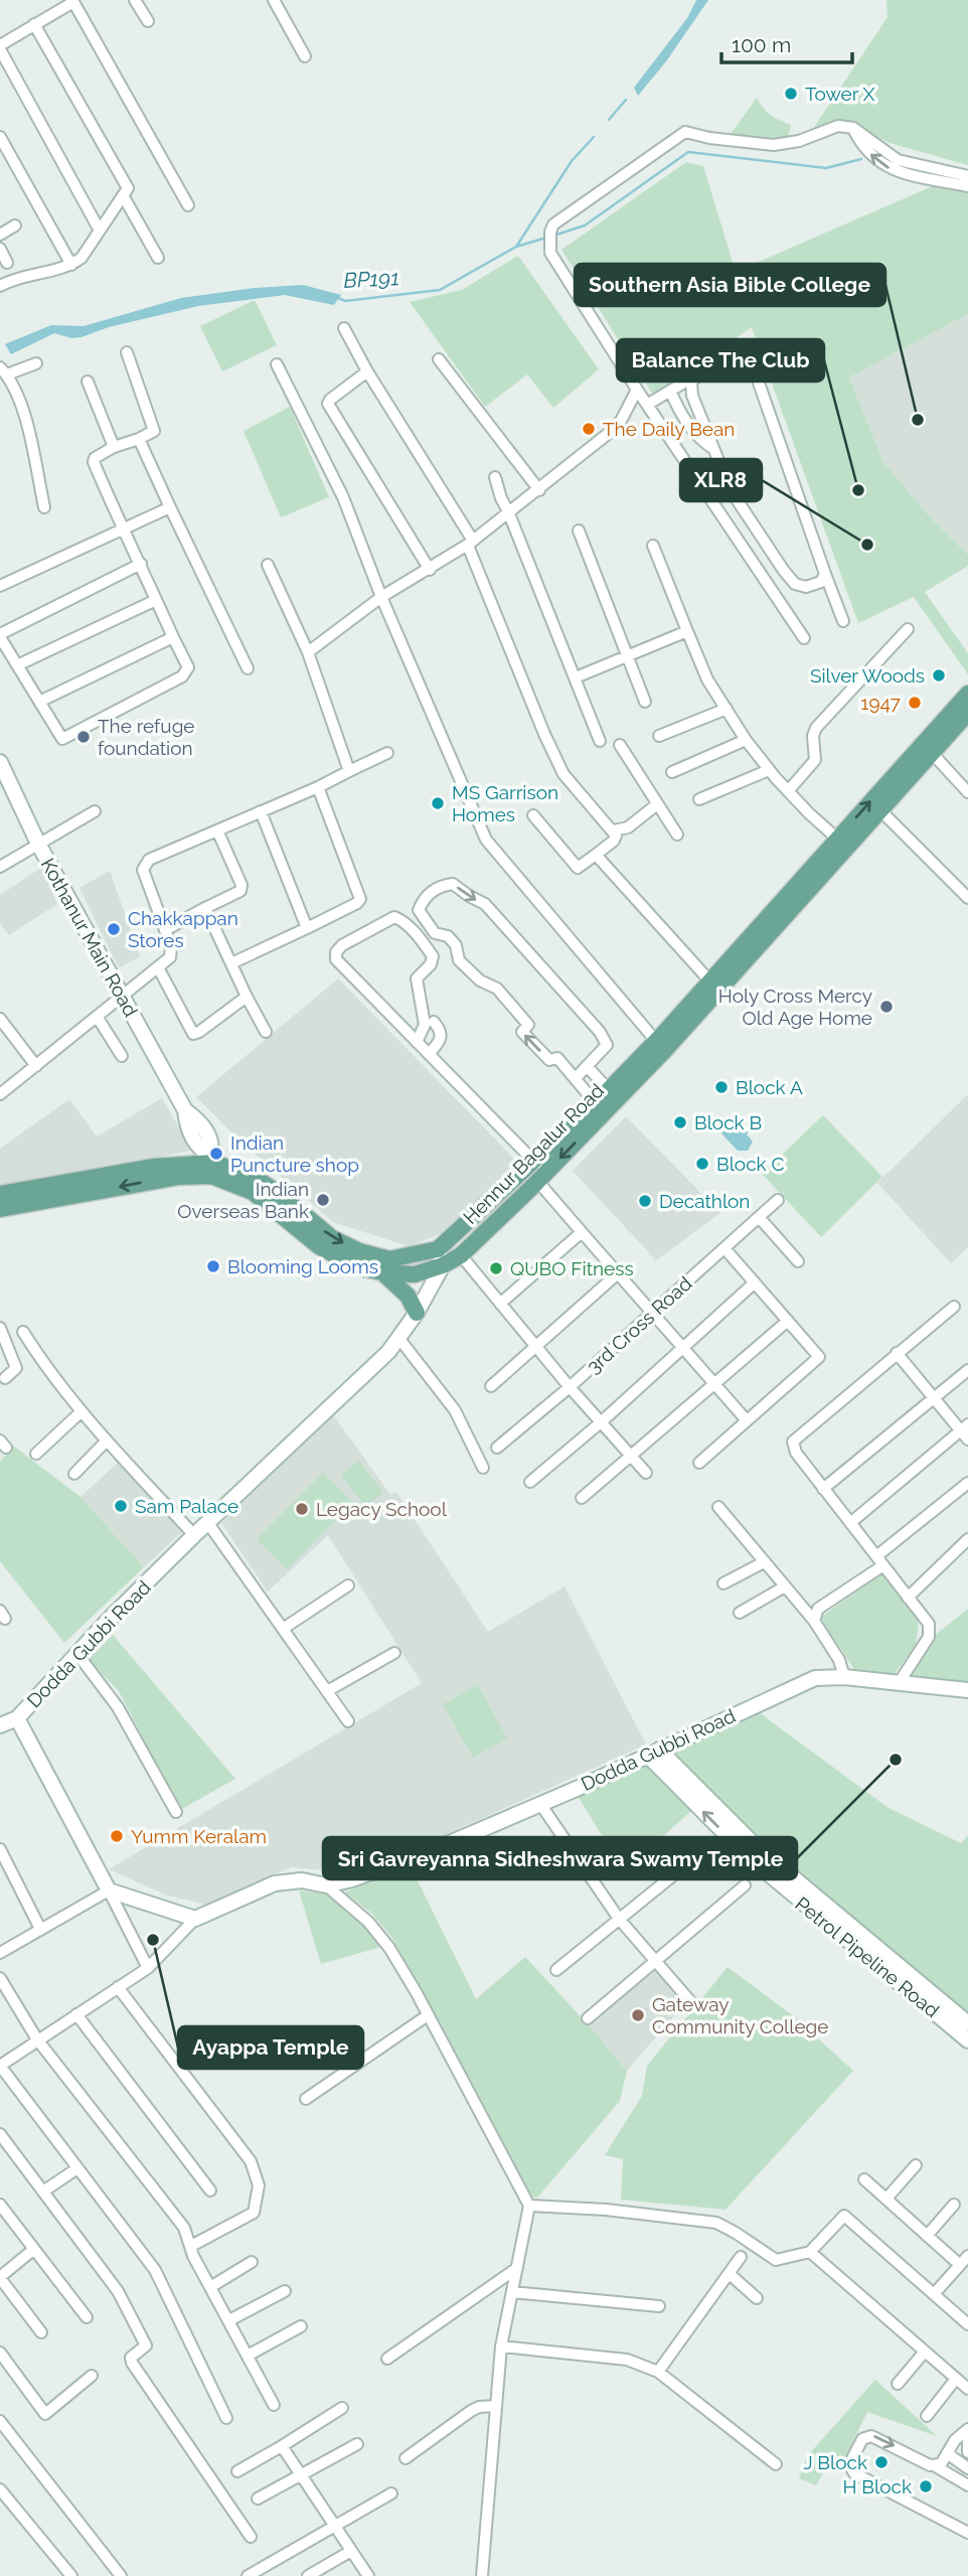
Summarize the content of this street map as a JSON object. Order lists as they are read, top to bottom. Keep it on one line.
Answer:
{"streets":{"main road":["Hennur Bagalur Road"],"street":["Kothanur Main Road","3rd Cross Road","Dodda Gubbi Road","Petrol Pipeline Road"]},"crossings":[["Kothanur Main Road","Hennur Bagalur Road"],["Hennur Bagalur Road","Dodda Gubbi Road"],["Dodda Gubbi Road","Petrol Pipeline Road"]],"water":["BP191"],"places":["Tower X","Southern Asia Bible College","The Daily Bean","Balance The Club","XLR8","Silver Woods","1947","The refuge foundation","MS Garrison Homes","Chakkappan Stores","Holy Cross Mercy Old Age Home","Block A","Block B","Indian Puncture shop","Block C","Indian Overseas Bank","Decathlon","Blooming Looms","QUBO Fitness","Sam Palace","Legacy School","Sri Gavreyanna Sidheshwara Swamy Temple","Yumm Keralam","Ayappa Temple","Gateway Community College","J Block","H Block"],"scale_bar":"100 m"}
